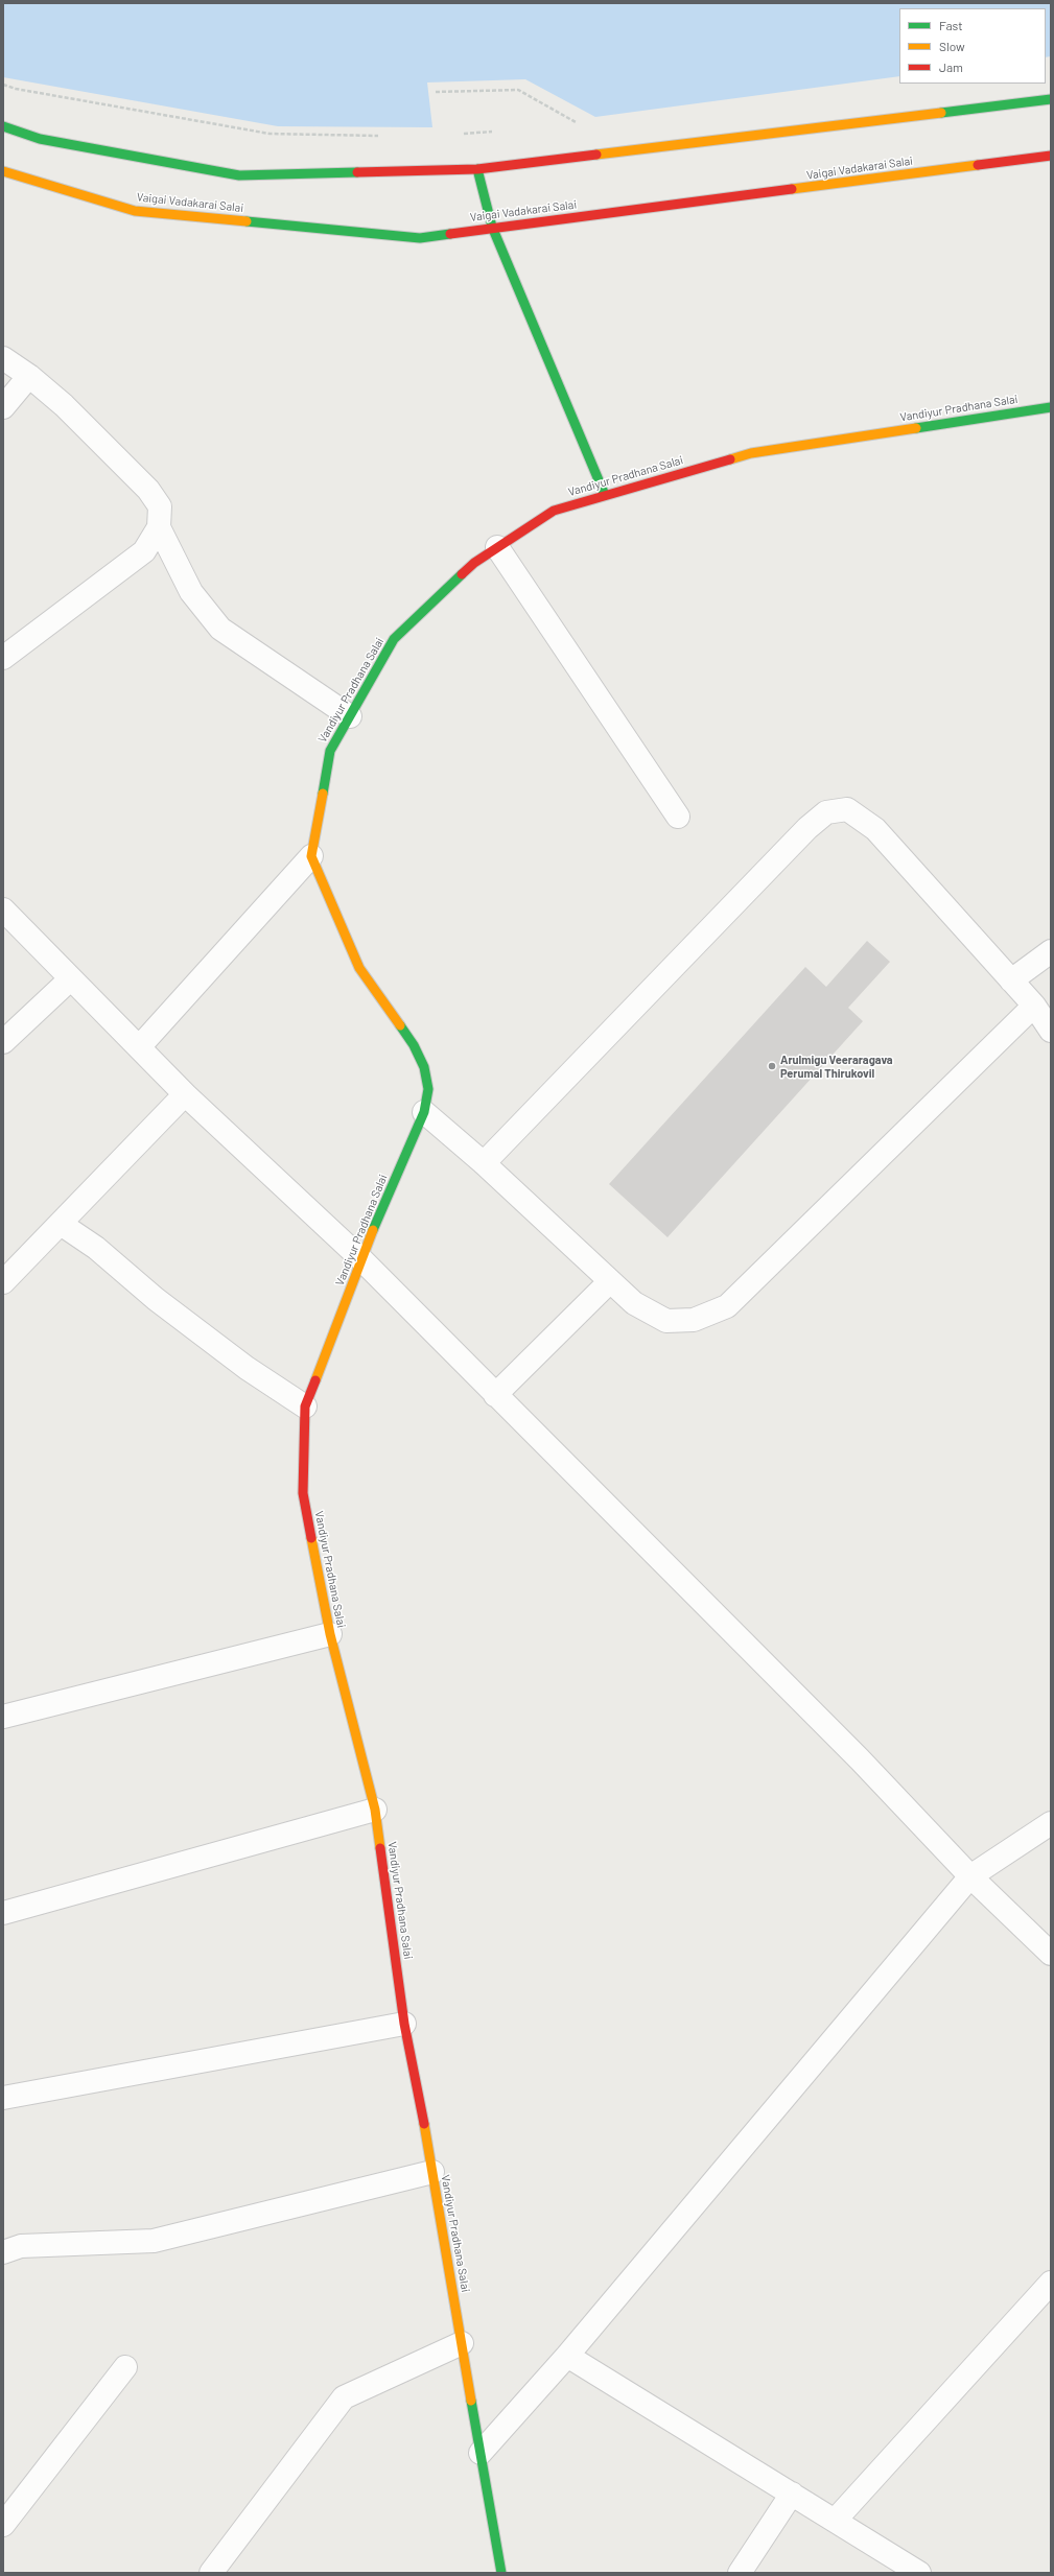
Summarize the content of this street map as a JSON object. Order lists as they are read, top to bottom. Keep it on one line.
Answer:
{"streets":{"street":["Vaigai Vadakarai Salai","Vandiyur Pradhana Salai"]},"places":["Arulmigu Veeraragava Perumal Thirukovil"],"legend":["Fast","Slow","Jam"]}
